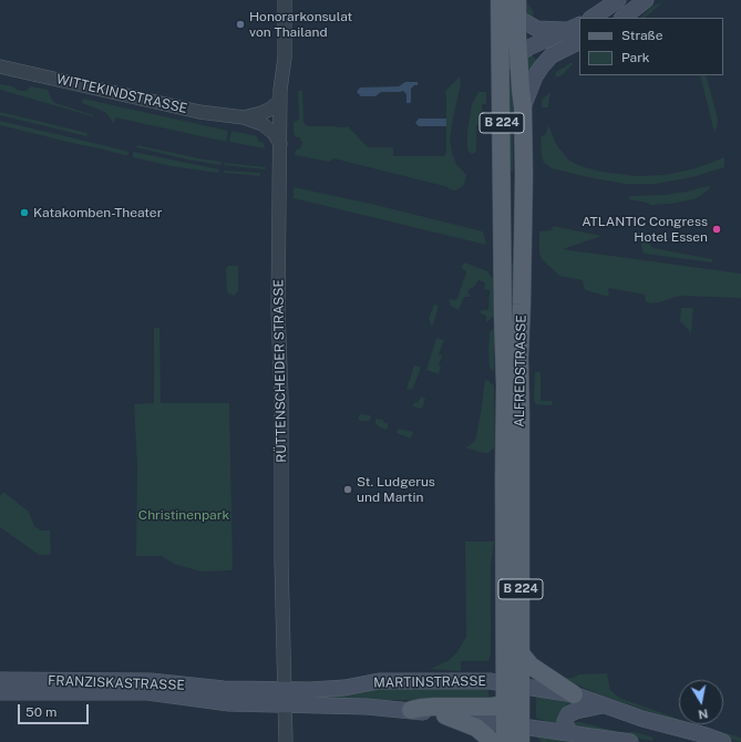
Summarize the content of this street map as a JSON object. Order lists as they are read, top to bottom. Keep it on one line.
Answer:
{"streets":{"main road":["B 224","ALFREDSTRASSE","MARTINSTRASSE","FRANZISKASTRASSE"],"street":["WITTEKINDSTRASSE","RÜTTENSCHEIDER STRASSE"]},"crossings":[["WITTEKINDSTRASSE","RÜTTENSCHEIDER STRASSE"],["RÜTTENSCHEIDER STRASSE","MARTINSTRASSE"],["RÜTTENSCHEIDER STRASSE","FRANZISKASTRASSE"],["ALFREDSTRASSE","MARTINSTRASSE"],["MARTINSTRASSE","FRANZISKASTRASSE"]],"parks":["Christinenpark"],"places":["Honorarkonsulat von Thailand","Katakomben-Theater","ATLANTIC Congress Hotel Essen","St. Ludgerus und Martin"],"legend":["Straße","Park"],"scale_bar":"50 m","north":"bottom"}
